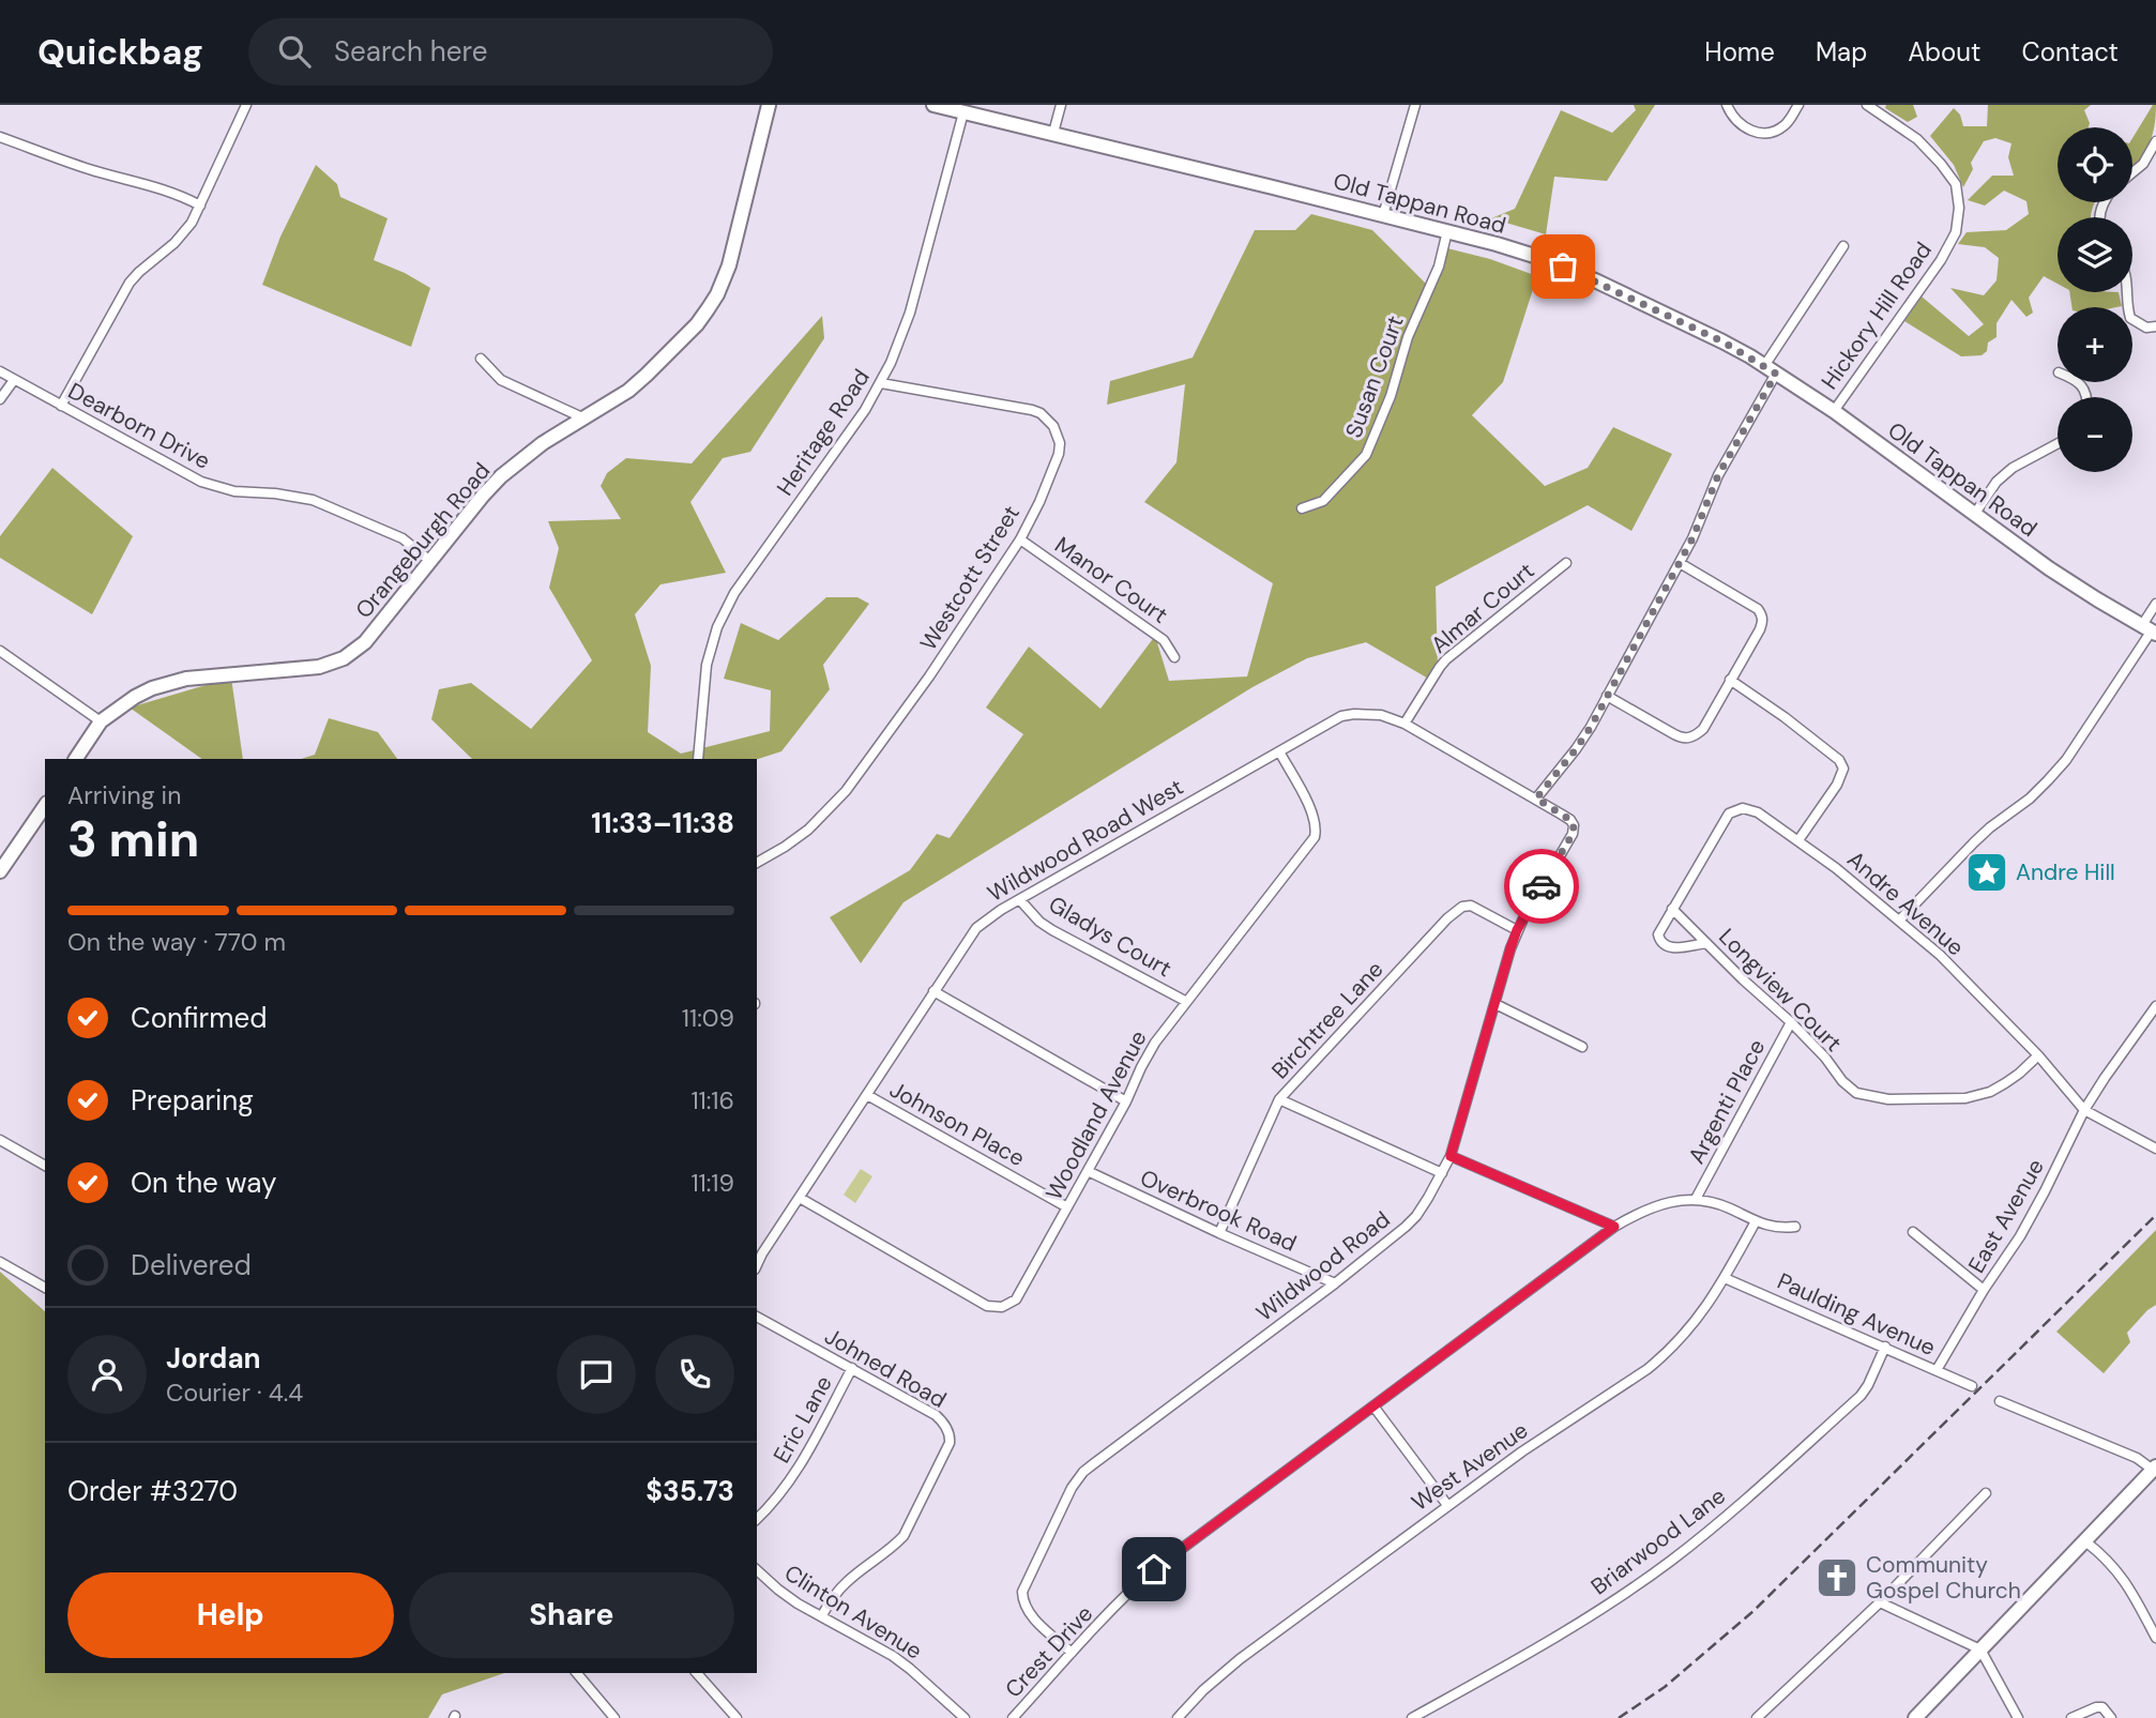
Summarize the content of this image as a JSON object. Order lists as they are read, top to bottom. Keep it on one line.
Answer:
{"streets":{"street":["Old Tappan Road","Hickory Hill Road","Susan Court","Dearborn Drive","Heritage Road","Orangeburgh Road","Westcott Street","Manor Court","Almar Court","Wildwood Road West","Andre Avenue","Gladys Court","Longview Court","Birchtree Lane","Argenti Place","Woodland Avenue","Johnson Place","Overbrook Road","East Avenue","Wildwood Road","Paulding Avenue","Johned Road","Eric Lane","West Avenue","Briarwood Lane","Clinton Avenue","Crest Drive"]},"crossings":[["Old Tappan Road","Hickory Hill Road"],["Old Tappan Road","Susan Court"],["Old Tappan Road","Heritage Road"],["Dearborn Drive","Orangeburgh Road"],["Heritage Road","Westcott Street"],["Westcott Street","Manor Court"],["Almar Court","Wildwood Road West"],["Wildwood Road West","Gladys Court"],["Wildwood Road West","Woodland Avenue"],["Wildwood Road West","Johnson Place"],["Wildwood Road West","Wildwood Road"],["Andre Avenue","Longview Court"],["Andre Avenue","East Avenue"],["Gladys Court","Woodland Avenue"],["Longview Court","Argenti Place"],["Birchtree Lane","Overbrook Road"],["Birchtree Lane","Wildwood Road"],["Argenti Place","Crest Drive"],["Woodland Avenue","Johnson Place"],["Woodland Avenue","Overbrook Road"],["Overbrook Road","Wildwood Road"],["East Avenue","Paulding Avenue"],["Wildwood Road","Crest Drive"],["Paulding Avenue","West Avenue"],["Paulding Avenue","Briarwood Lane"],["Johned Road","Eric Lane"],["Johned Road","Clinton Avenue"]],"places":{"place":["Andre Hill"],"church":["Community Gospel Church"]},"page":{"header":"Quickbag","search":"Search here","nav":["Home","Map","About","Contact"],"map_buttons":["+","−"],"heading":["3 min","Arriving in","11:33–11:38"],"panel":["Jordan","Courier · 4.4","Order #3270","$35.73"],"bar":"On the way · 770 m","list":[["Confirmed","11:09"],["Preparing","11:16"],["On the way","11:19"],"Delivered"],"buttons":["Help","Share"]}}
